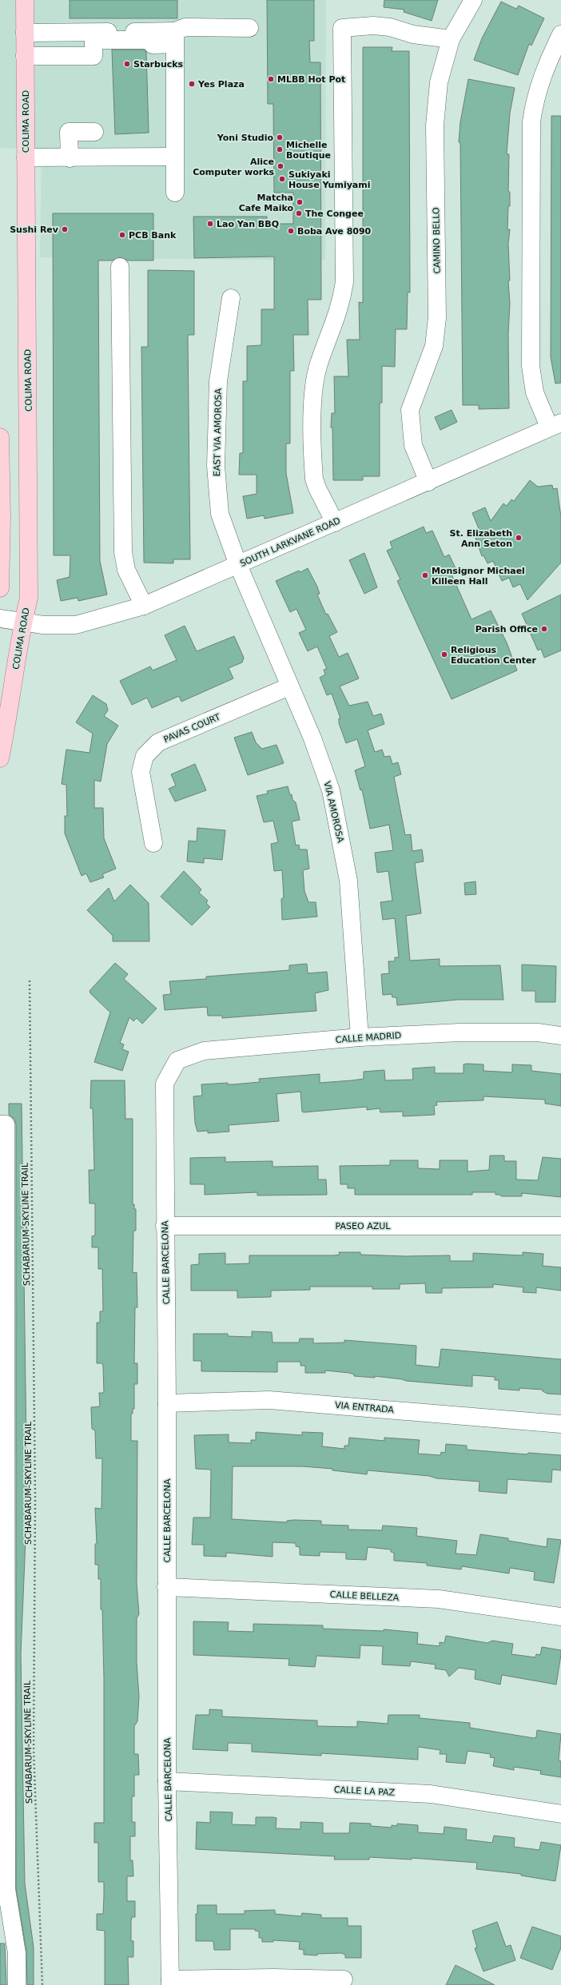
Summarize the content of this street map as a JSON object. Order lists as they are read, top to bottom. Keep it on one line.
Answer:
{"streets":{"main road":["COLIMA ROAD"],"street":["CAMINO BELLO","EAST VIA AMOROSA","SOUTH LARKVANE ROAD","PAVAS COURT","VIA AMOROSA","CALLE MADRID","PASEO AZUL","CALLE BARCELONA","VIA ENTRADA","CALLE BELLEZA","CALLE LA PAZ"],"path":["SCHABARUM-SKYLINE TRAIL"]},"crossings":[["COLIMA ROAD","SOUTH LARKVANE ROAD"],["CAMINO BELLO","SOUTH LARKVANE ROAD"],["EAST VIA AMOROSA","SOUTH LARKVANE ROAD"],["EAST VIA AMOROSA","VIA AMOROSA"],["SOUTH LARKVANE ROAD","VIA AMOROSA"],["PAVAS COURT","VIA AMOROSA"],["VIA AMOROSA","CALLE MADRID"],["CALLE MADRID","CALLE BARCELONA"],["PASEO AZUL","CALLE BARCELONA"],["CALLE BARCELONA","VIA ENTRADA"],["CALLE BARCELONA","CALLE BELLEZA"],["CALLE BARCELONA","CALLE LA PAZ"]],"places":["Starbucks","MLBB Hot Pot","Yes Plaza","Yoni Studio","Michelle Boutique","Alice Computer works","Sukiyaki House Yumiyami","Matcha Cafe Maiko","The Congee","Lao Yan BBQ","Sushi Rev","Boba Ave 8090","PCB Bank","St. Elizabeth Ann Seton","Monsignor Michael Killeen Hall","Parish Office","Religious Education Center"]}
